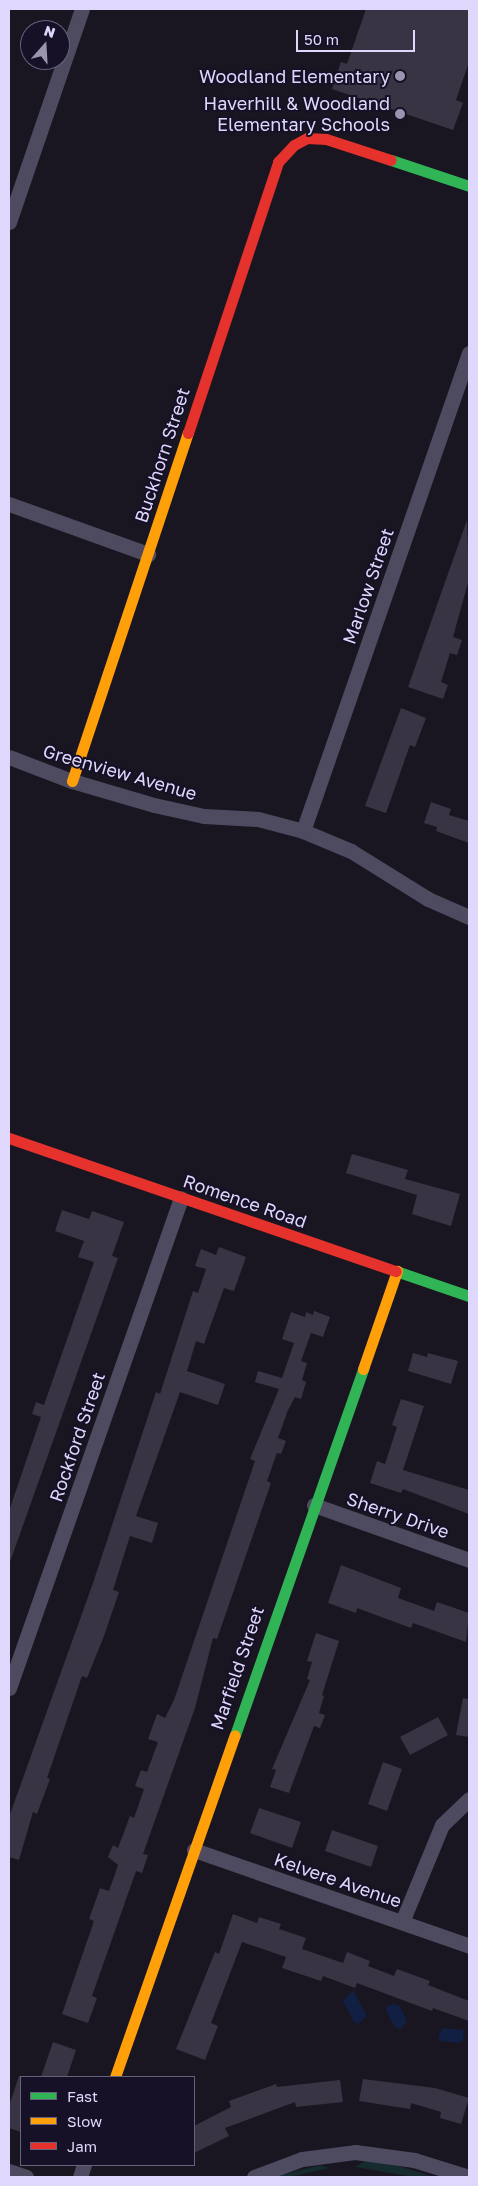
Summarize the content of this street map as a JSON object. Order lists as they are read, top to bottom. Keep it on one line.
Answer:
{"streets":{"street":["Buckhorn Street","Marlow Street","Greenview Avenue","Romence Road","Rockford Street","Sherry Drive","Marfield Street","Kelvere Avenue"]},"crossings":[["Buckhorn Street","Greenview Avenue"],["Marlow Street","Greenview Avenue"],["Romence Road","Rockford Street"],["Romence Road","Marfield Street"],["Sherry Drive","Marfield Street"],["Marfield Street","Kelvere Avenue"]],"places":["Woodland Elementary","Haverhill & Woodland Elementary Schools"],"legend":["Fast","Slow","Jam"],"scale_bar":"50 m","north":"top"}
